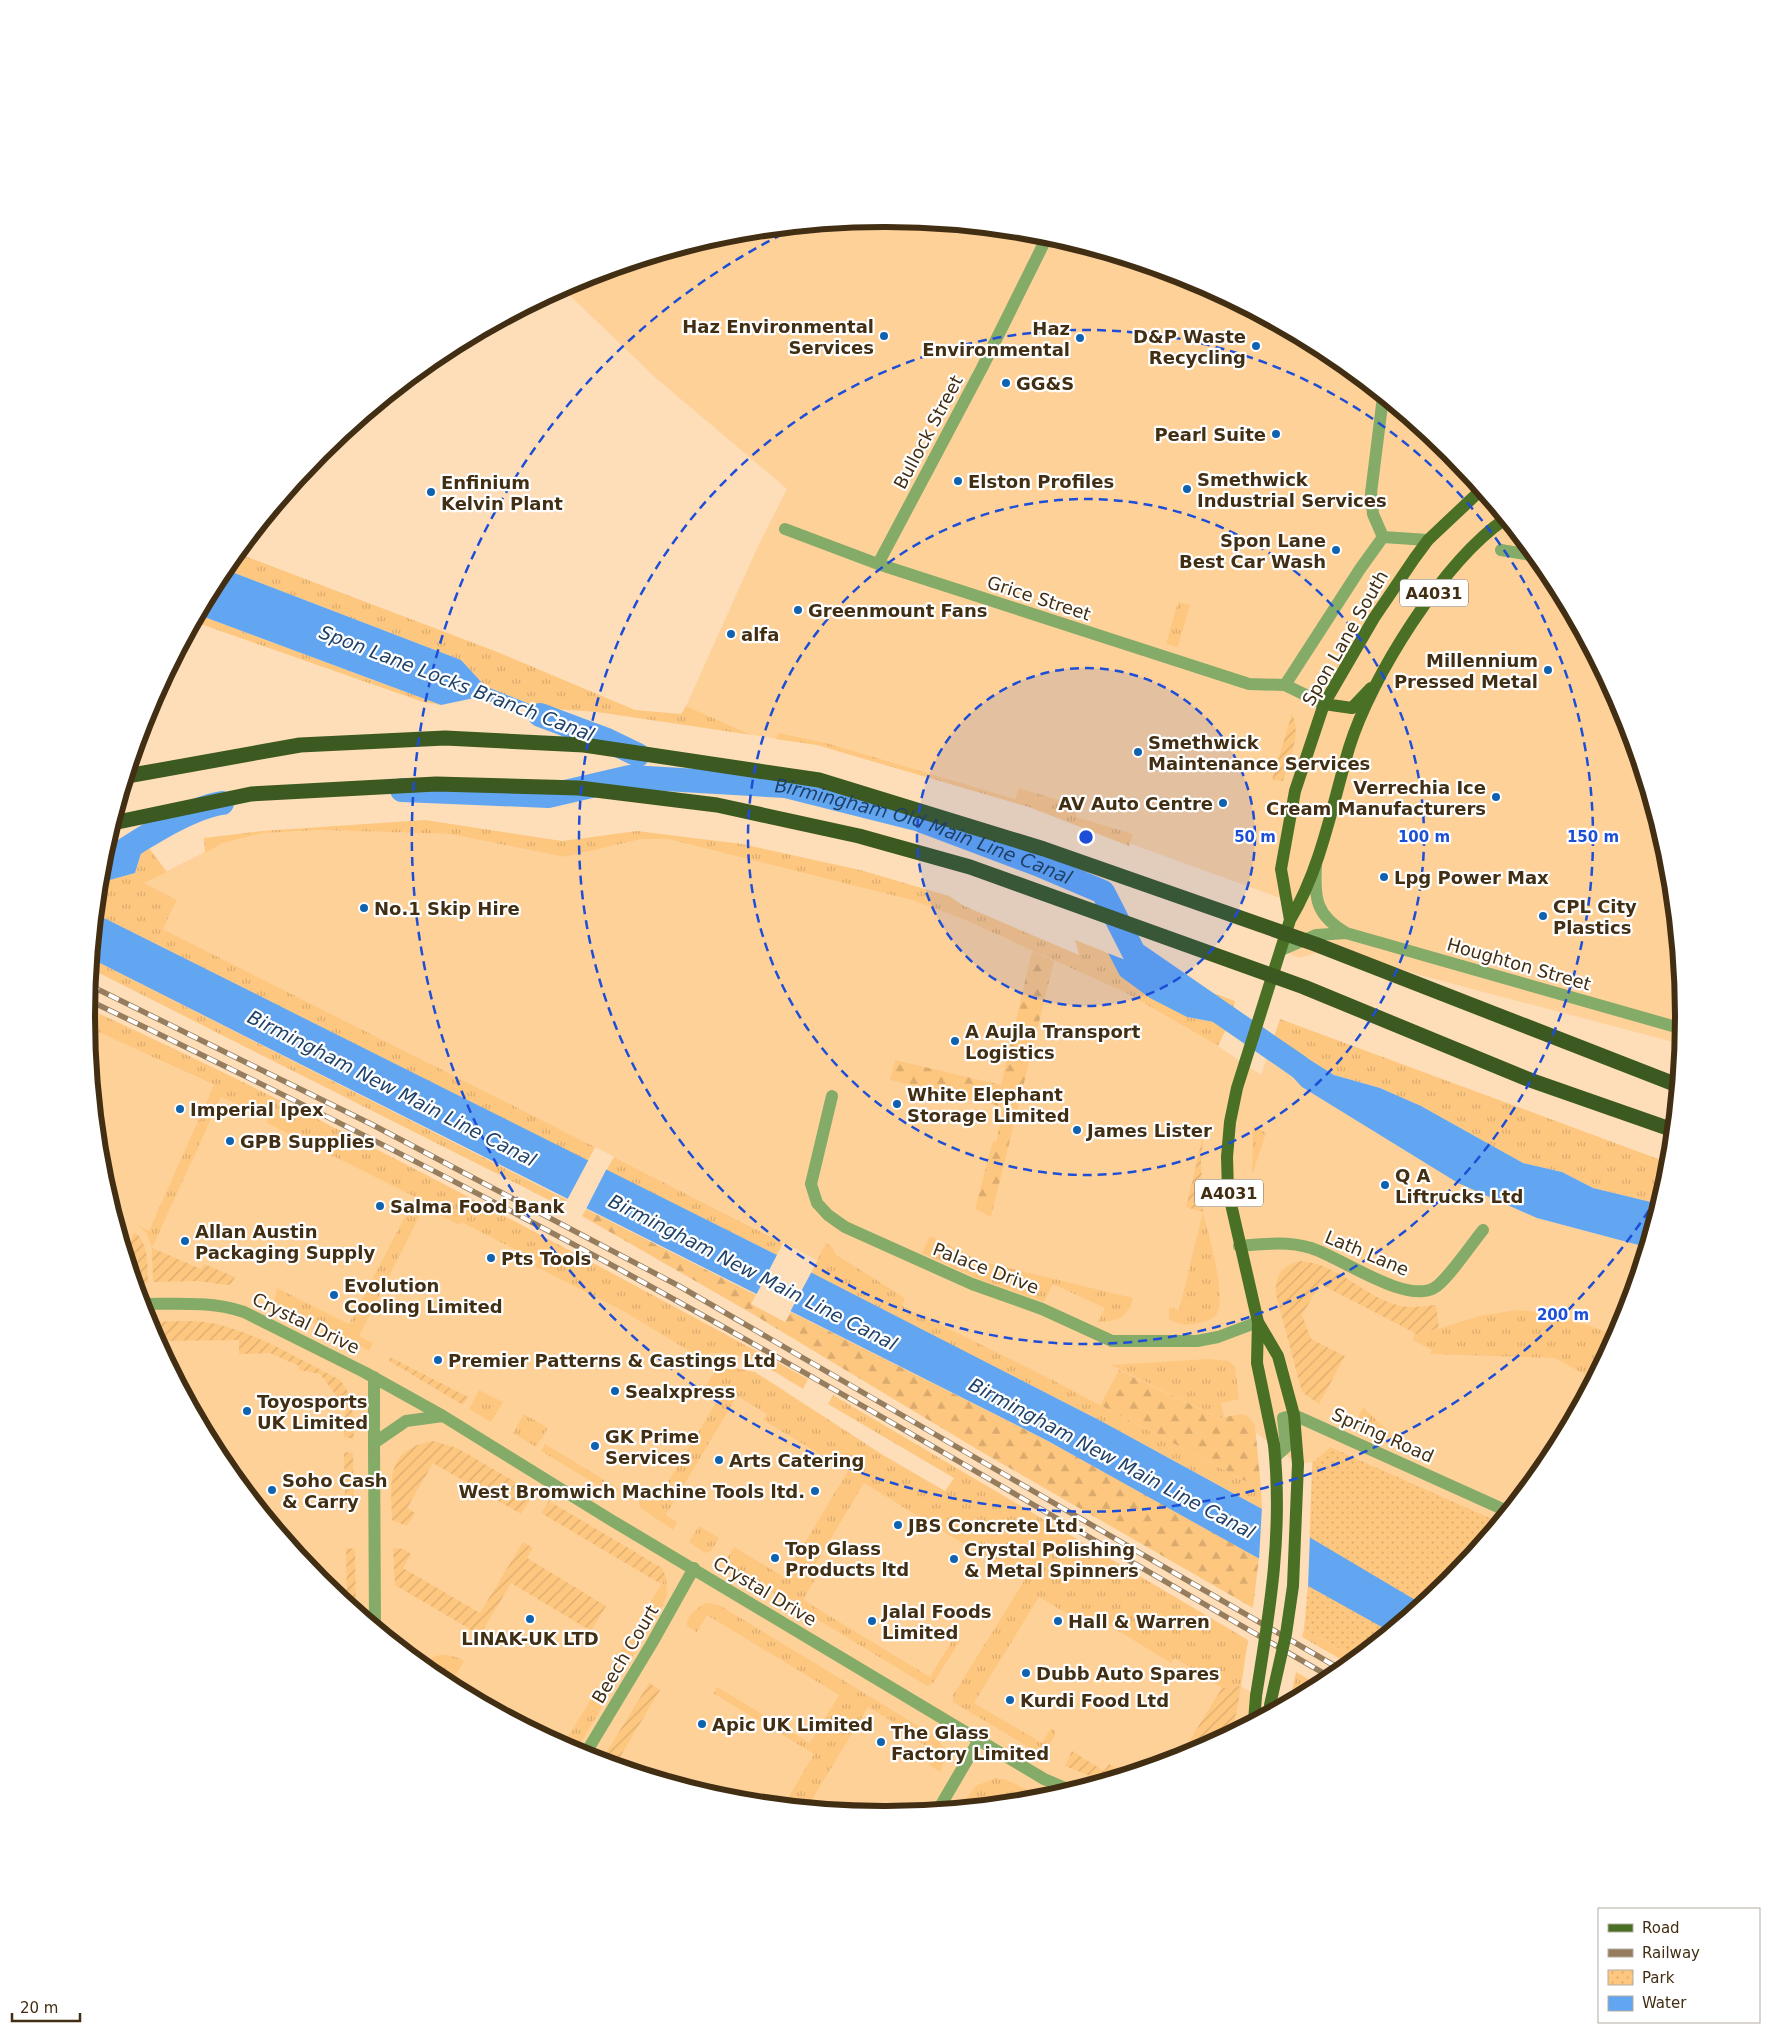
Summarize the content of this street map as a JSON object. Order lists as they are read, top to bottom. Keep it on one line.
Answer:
{"streets":{"main road":["A4031","Spon Lane South"],"street":["Bullock Street","Grice Street","Houghton Street","Lath Lane","Palace Drive","Crystal Drive","Spring Road","Beech Court"]},"crossings":[["Bullock Street","Grice Street"],["Grice Street","Spon Lane South"],["Spon Lane South","Houghton Street"],["Spon Lane South","Lath Lane"],["Spon Lane South","Palace Drive"],["Spon Lane South","Spring Road"],["Crystal Drive","Beech Court"]],"water":["Spon Lane Locks Branch Canal","Birmingham Old Main Line Canal","Birmingham New Main Line Canal"],"places":["Haz Environmental Services","Haz Environmental","D&P Waste Recycling","GG&S","Pearl Suite","Elston Profiles","Smethwick Industrial Services","Enfinium Kelvin Plant","Spon Lane Best Car Wash","Greenmount Fans","alfa","Millennium Pressed Metal","Smethwick Maintenance Services","Verrechia Ice Cream Manufacturers","AV Auto Centre","Lpg Power Max","No.1 Skip Hire","CPL City Plastics","A Aujla Transport Logistics","White Elephant Storage Limited","Imperial Ipex","James Lister","GPB Supplies","Q A Liftrucks Ltd","Salma Food Bank","Allan Austin Packaging Supply","Pts Tools","Evolution Cooling Limited","Premier Patterns & Castings Ltd","Sealxpress","Toyosports UK Limited","GK Prime Services","Arts Catering","Soho Cash & Carry","West Bromwich Machine Tools ltd.","JBS Concrete Ltd.","Top Glass Products ltd","Crystal Polishing & Metal Spinners","LINAK-UK LTD","Jalal Foods Limited","Hall & Warren","Dubb Auto Spares","Kurdi Food Ltd","Apic UK Limited","The Glass Factory Limited"],"legend":["Road","Railway","Park","Water"],"scale_bar":"20 m","rings":["50 m","100 m","150 m","200 m"]}
